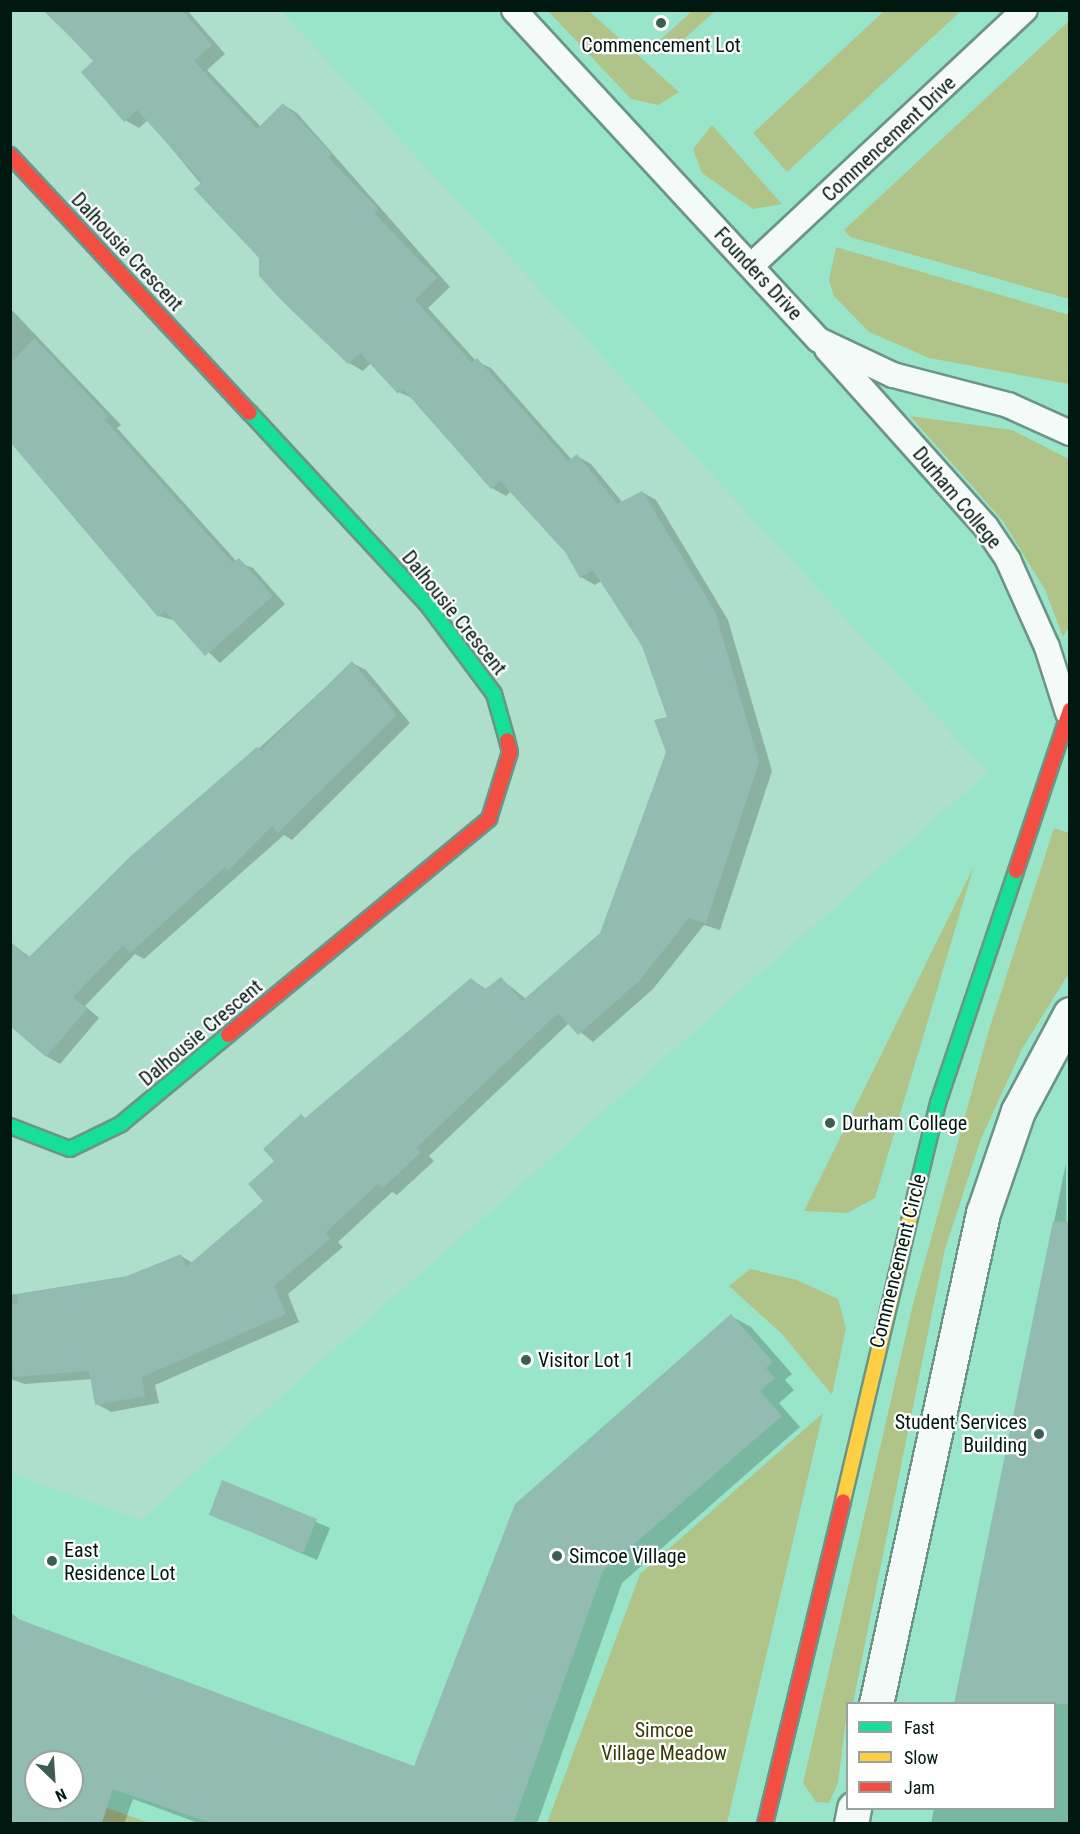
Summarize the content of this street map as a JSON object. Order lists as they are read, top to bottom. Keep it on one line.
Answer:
{"streets":{"street":["Dalhousie Crescent","Commencement Circle"],"lane":["Commencement Drive","Founders Drive","Durham College"]},"crossings":[["Commencement Drive","Founders Drive"],["Founders Drive","Durham College"],["Durham College","Commencement Circle"]],"parks":["Simcoe Village Meadow"],"places":["Commencement Lot","Durham College","Visitor Lot 1","Student Services Building","Simcoe Village","East Residence Lot"],"legend":["Fast","Slow","Jam"],"north":"bottom right"}
